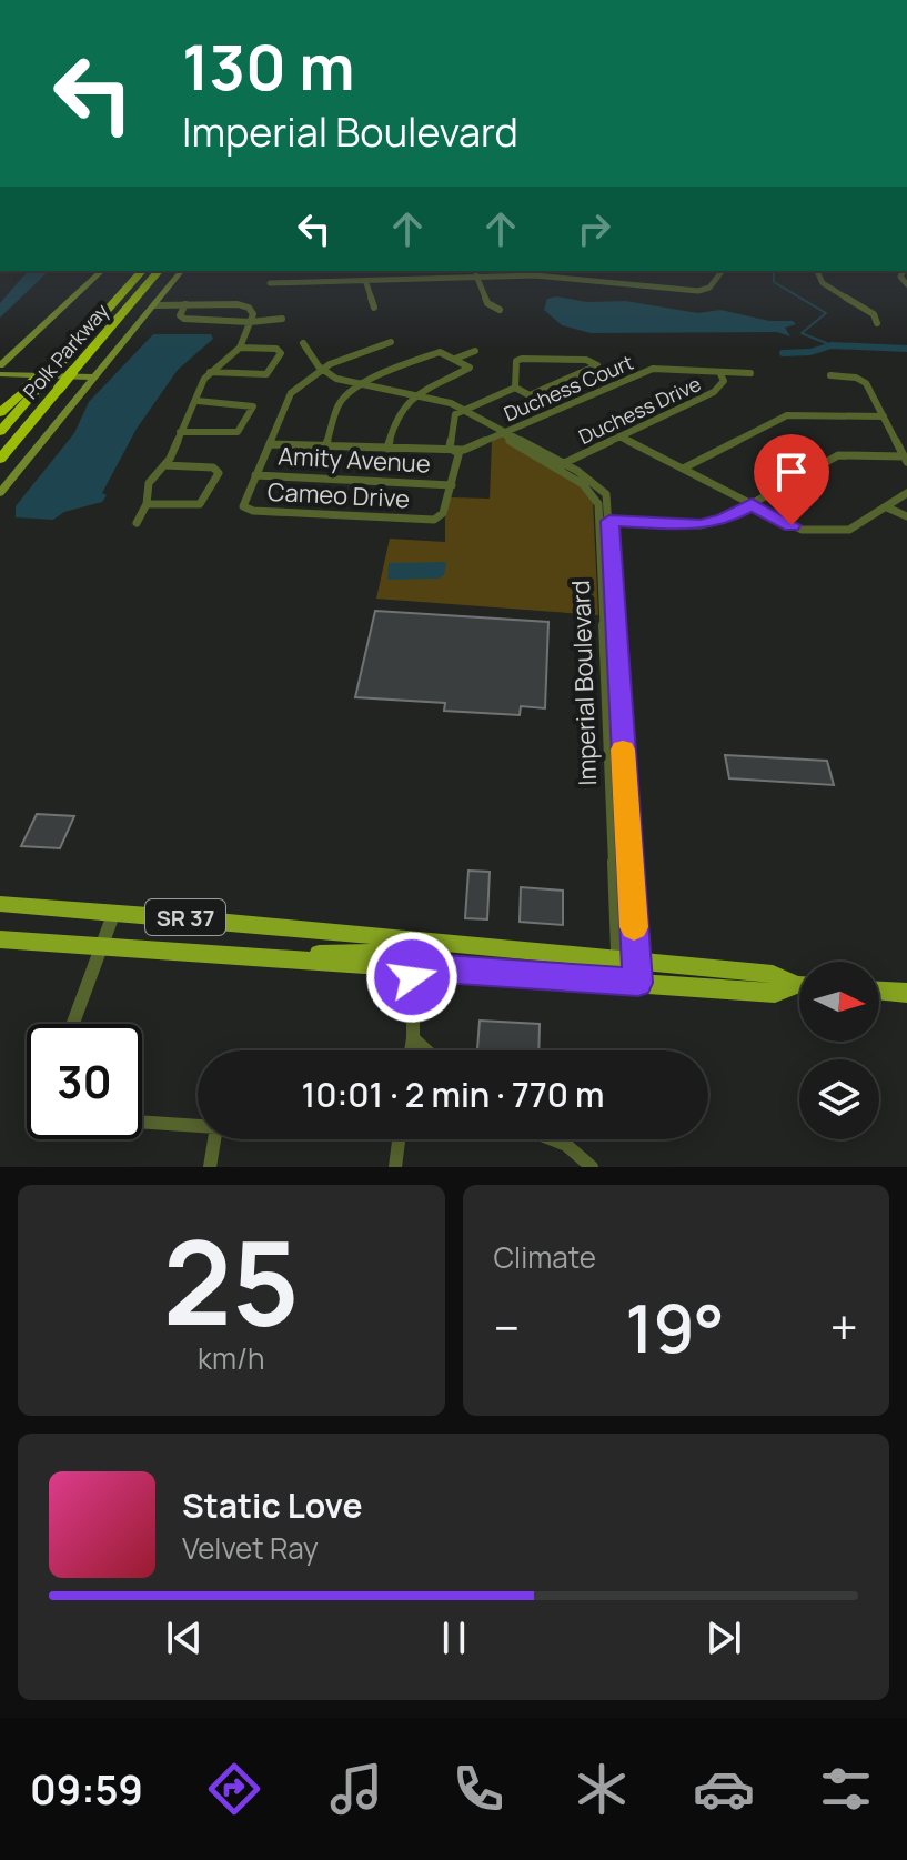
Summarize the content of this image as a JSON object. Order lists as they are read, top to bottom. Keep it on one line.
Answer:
{"streets":{"highway":["Polk Parkway"],"main road":["SR 37"],"street":["Duchess Court","Duchess Drive","Amity Avenue","Cameo Drive","Imperial Boulevard"]},"crossings":[["Duchess Court","Duchess Drive"],["Duchess Court","Cameo Drive"],["Duchess Court","Imperial Boulevard"],["Duchess Drive","Imperial Boulevard"],["Amity Avenue","Cameo Drive"],["Cameo Drive","Imperial Boulevard"],["Imperial Boulevard","SR 37"]],"north":"right","page":{"turn":["130 m","Imperial Boulevard"],"limit":"30","trip":"10:01 · 2 min · 770 m","tile":[["25","km/h"],"Climate"],"heat":["−","19°","+"],"song":["Static Love","Velvet Ray"],"tabs":"09:59"}}
